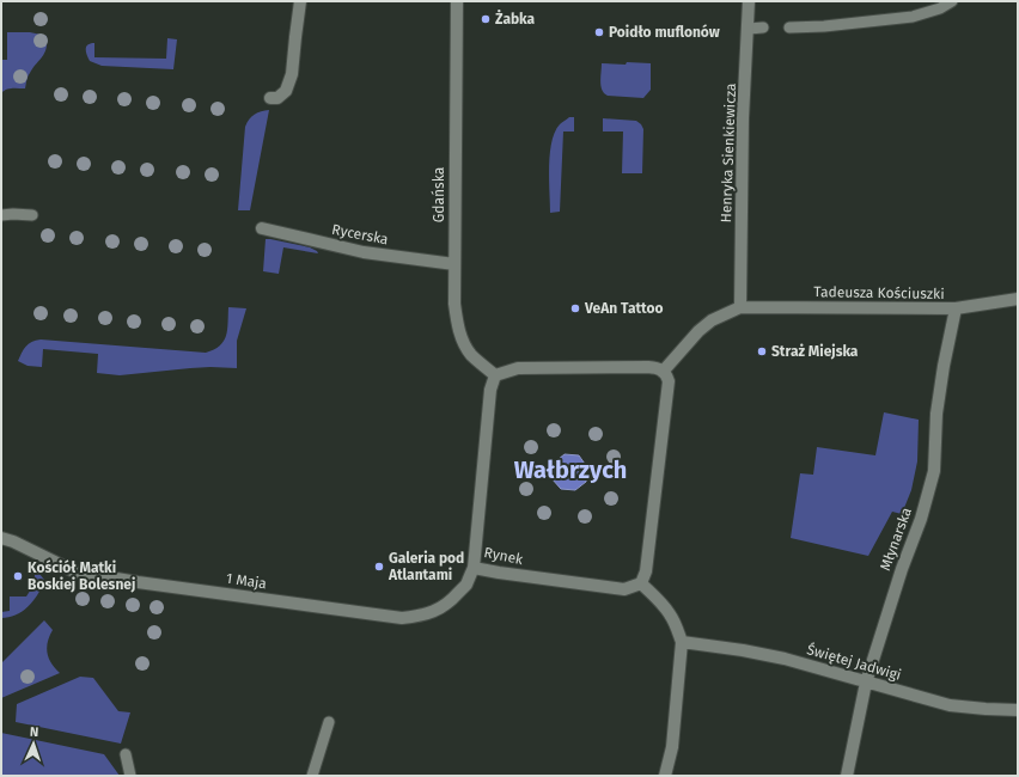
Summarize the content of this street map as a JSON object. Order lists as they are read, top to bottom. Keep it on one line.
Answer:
{"streets":{"street":["Henryka Sienkiewicza","Gdańska","Rycerska","Tadeusza Kościuszki","Młynarska","Rynek","1 Maja","Świętej Jadwigi"]},"crossings":[["Henryka Sienkiewicza","Tadeusza Kościuszki"],["Gdańska","Rycerska"],["Gdańska","Rynek"],["Tadeusza Kościuszki","Młynarska"],["Młynarska","Świętej Jadwigi"],["Rynek","1 Maja"]],"districts":["Wałbrzych"],"places":["Żabka","Poidło muflonów","VeAn Tattoo","Straż Miejska","Galeria pod Atlantami","Kościół Matki Boskiej Bolesnej"],"north":"top"}
